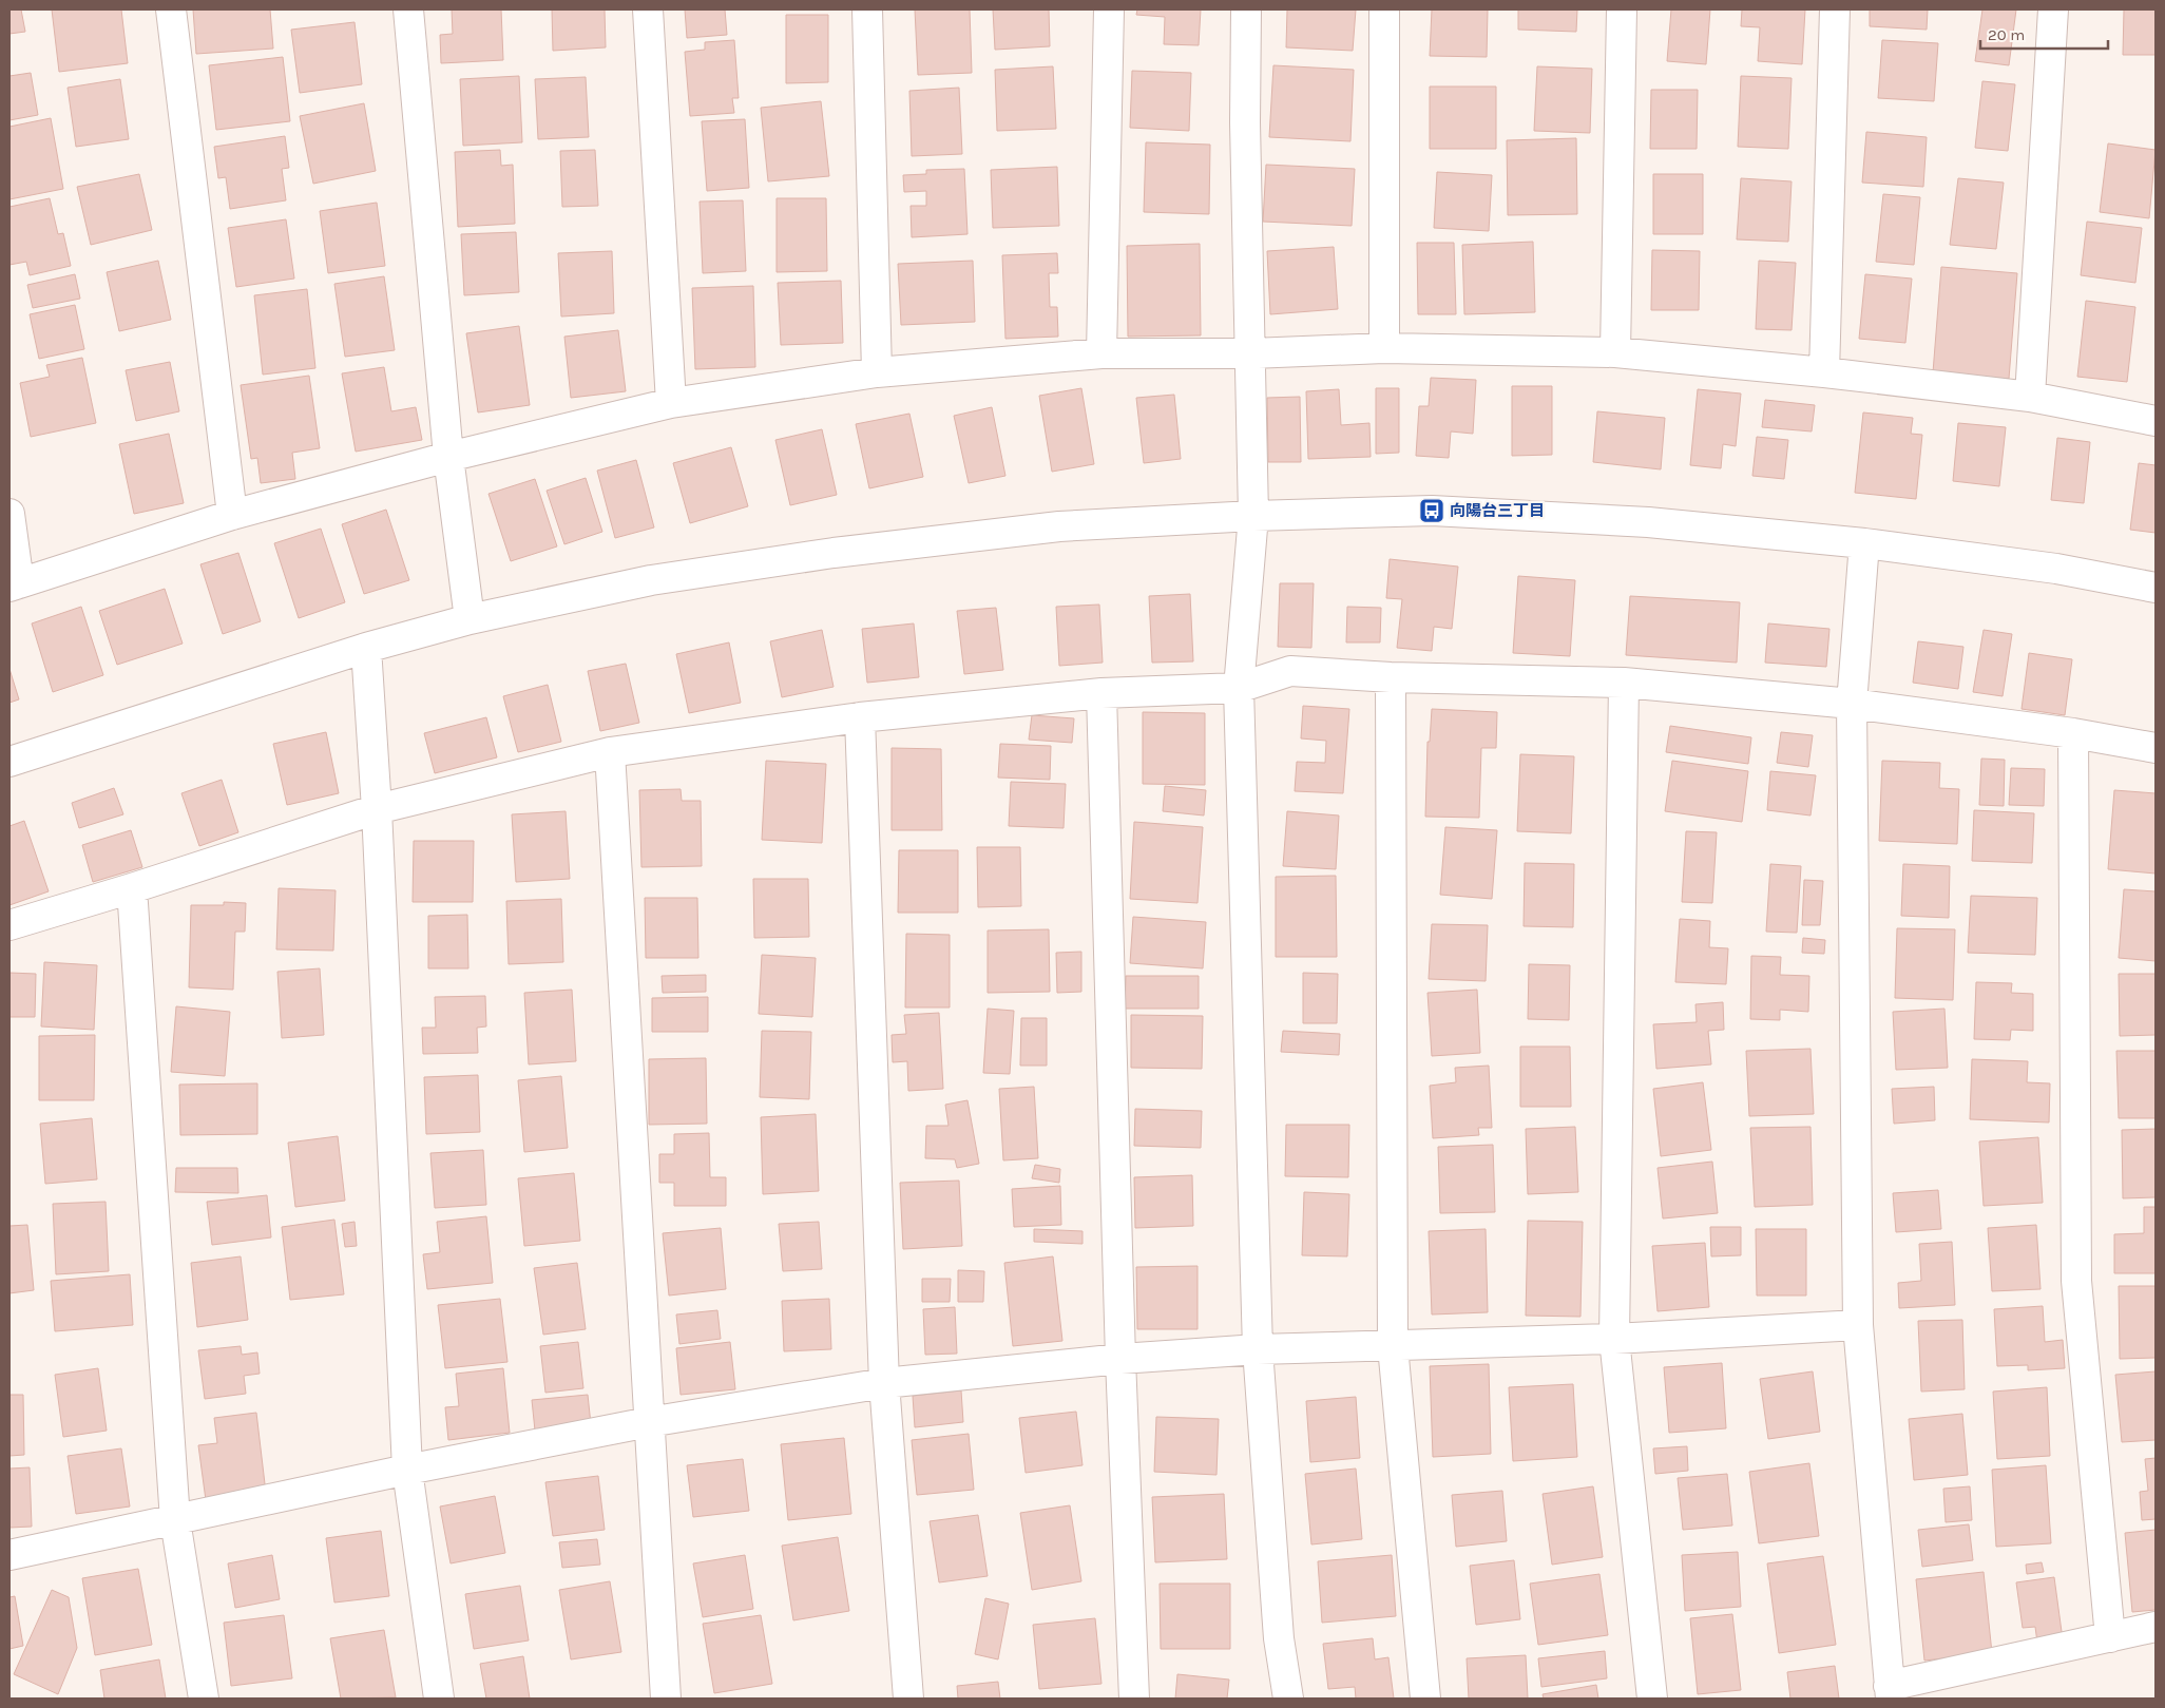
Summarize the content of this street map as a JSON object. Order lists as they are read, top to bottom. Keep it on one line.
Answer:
{"places":{"bus stop":["向陽台三丁目"]},"scale_bar":"20 m"}
